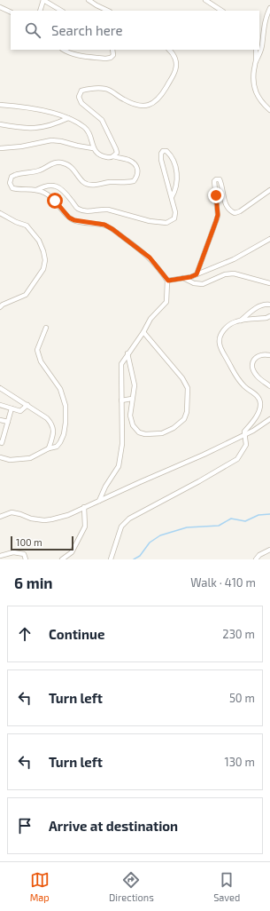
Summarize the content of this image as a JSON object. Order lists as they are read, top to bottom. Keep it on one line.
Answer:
{"scale_bar":"100 m","page":{"search":"Search here","scale":"100 m","heading":["6 min","Walk · 410 m"],"list":[["Continue","230 m"],["Turn left","50 m"],["Turn left","130 m"],"Arrive at destination"],"nav":["Map","Directions","Saved"]}}
